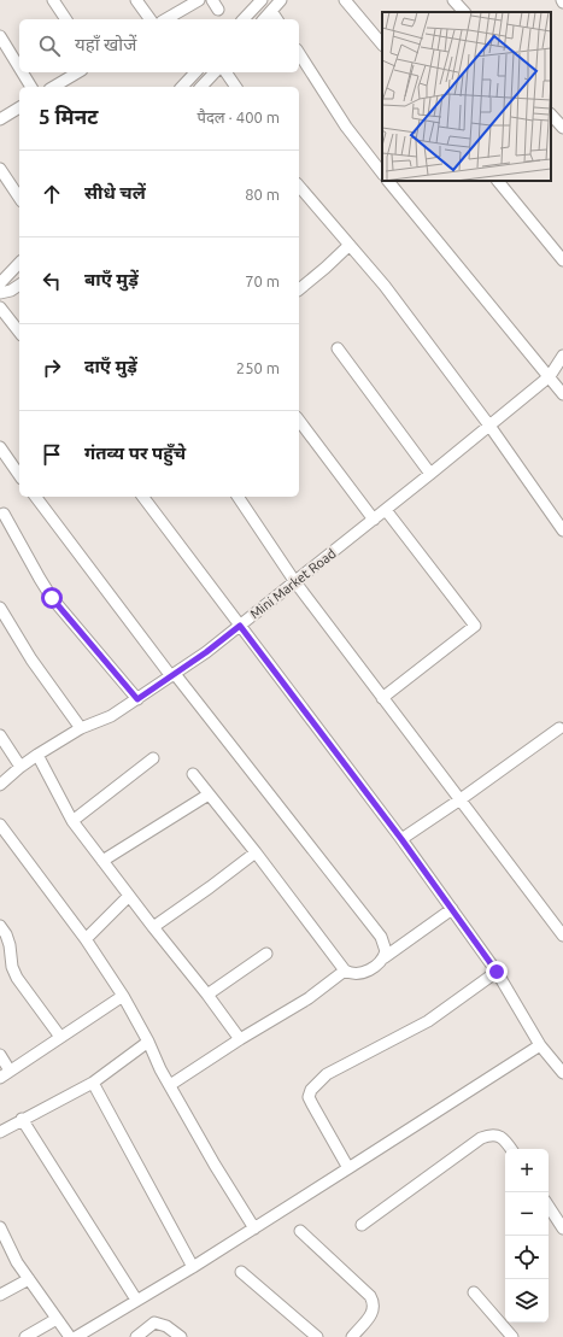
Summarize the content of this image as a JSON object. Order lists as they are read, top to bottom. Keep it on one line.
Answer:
{"streets":{"street":["Mini Market Road"]},"page":{"search":"यहाँ खोजें","heading":["5 मिनट","पैदल · 400 m"],"list":[["सीधे चलें","80 m"],["बाएँ मुड़ें","70 m"],["दाएँ मुड़ें","250 m"],"गंतव्य पर पहुँचे"],"map_buttons":["+","−"]}}
